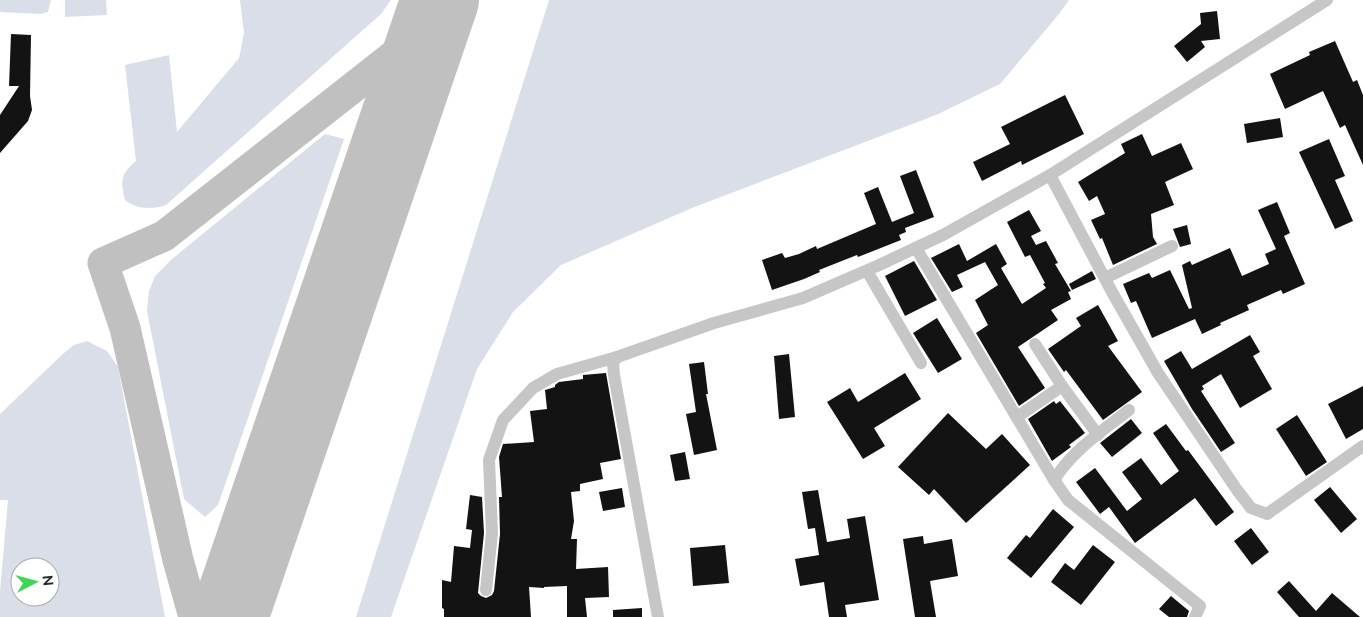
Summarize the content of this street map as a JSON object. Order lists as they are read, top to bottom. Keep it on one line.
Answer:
{"north":"right"}
